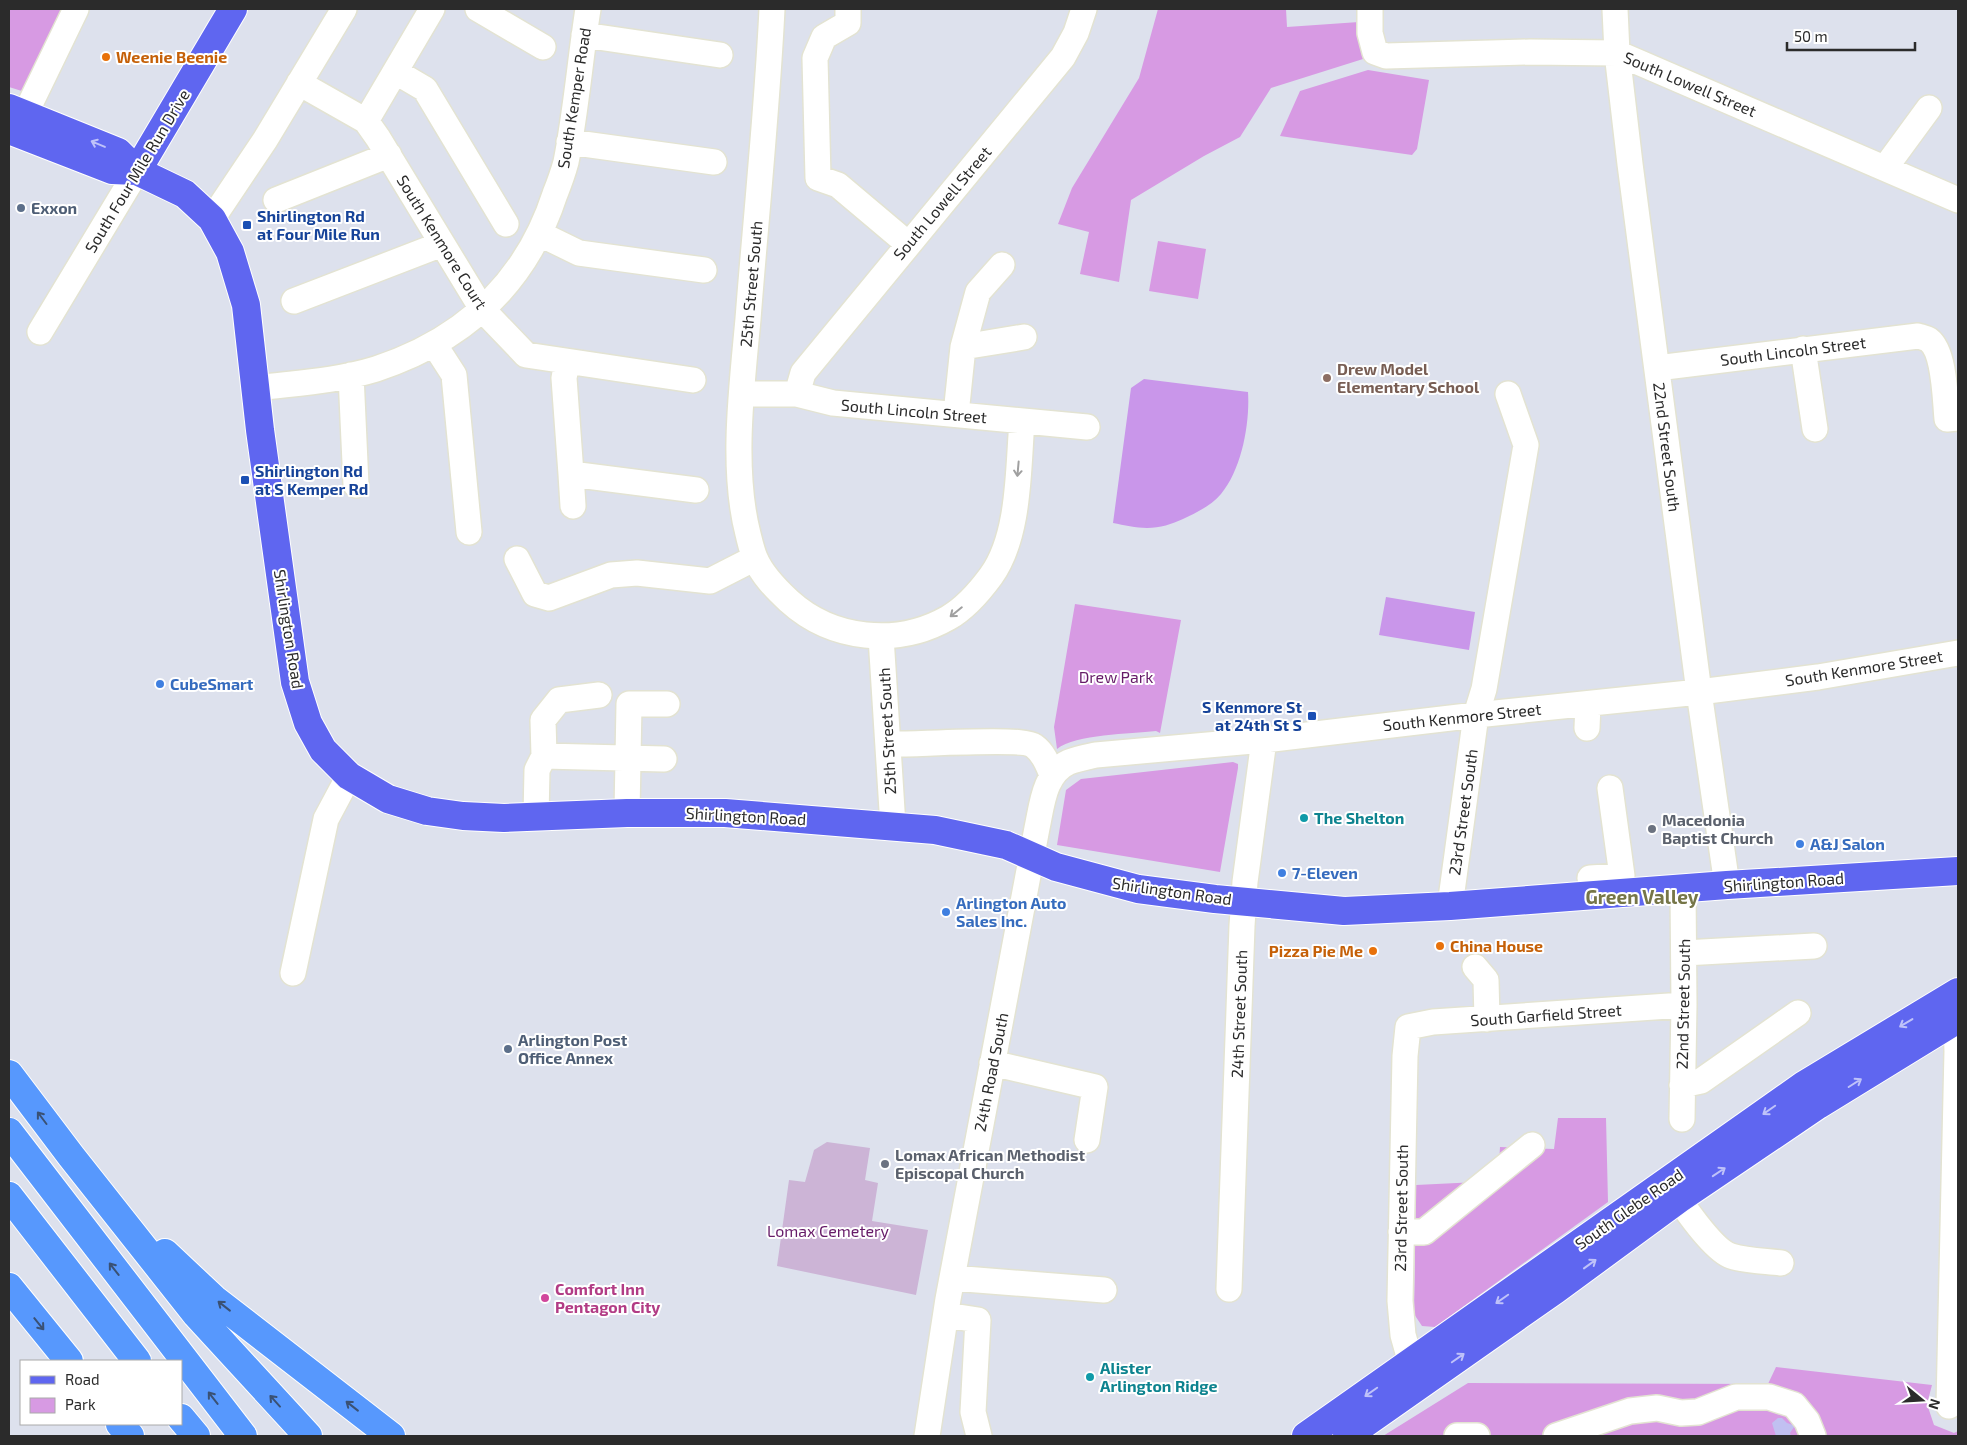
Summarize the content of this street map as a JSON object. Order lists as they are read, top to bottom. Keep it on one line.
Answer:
{"streets":{"main road":["South Four Mile Run Drive","Shirlington Road","South Glebe Road"],"street":["South Lowell Street","South Kemper Road","South Kenmore Court","25th Street South","South Lincoln Street","22nd Street South","South Kenmore Street","23rd Street South","24th Street South","South Garfield Street","24th Road South"]},"crossings":[["South Lowell Street","South Lincoln Street"],["South Lowell Street","22nd Street South"],["South Kemper Road","South Kenmore Court"],["South Kemper Road","Shirlington Road"],["South Four Mile Run Drive","Shirlington Road"],["25th Street South","South Lincoln Street"],["25th Street South","Shirlington Road"],["South Lincoln Street","22nd Street South"],["22nd Street South","Shirlington Road"],["22nd Street South","South Kenmore Street"],["22nd Street South","South Garfield Street"],["Shirlington Road","23rd Street South"],["Shirlington Road","24th Street South"],["Shirlington Road","24th Road South"],["South Kenmore Street","23rd Street South"],["South Kenmore Street","24th Street South"],["23rd Street South","South Garfield Street"],["23rd Street South","South Glebe Road"]],"districts":["Green Valley"],"parks":["Drew Park","Lomax Cemetery"],"places":{"other":["Weenie Beenie","Exxon","Drew Model Elementary School","CubeSmart","The Shelton","Macedonia Baptist Church","A&J Salon","7-Eleven","Arlington Auto Sales Inc.","China House","Pizza Pie Me","Arlington Post Office Annex","Lomax African Methodist Episcopal Church","Comfort Inn Pentagon City","Alister Arlington Ridge"],"transit":["Shirlington Rd at Four Mile Run","Shirlington Rd at S Kemper Rd","S Kenmore St at 24th St S"]},"legend":["Road","Park"],"scale_bar":"50 m","north":"right"}
